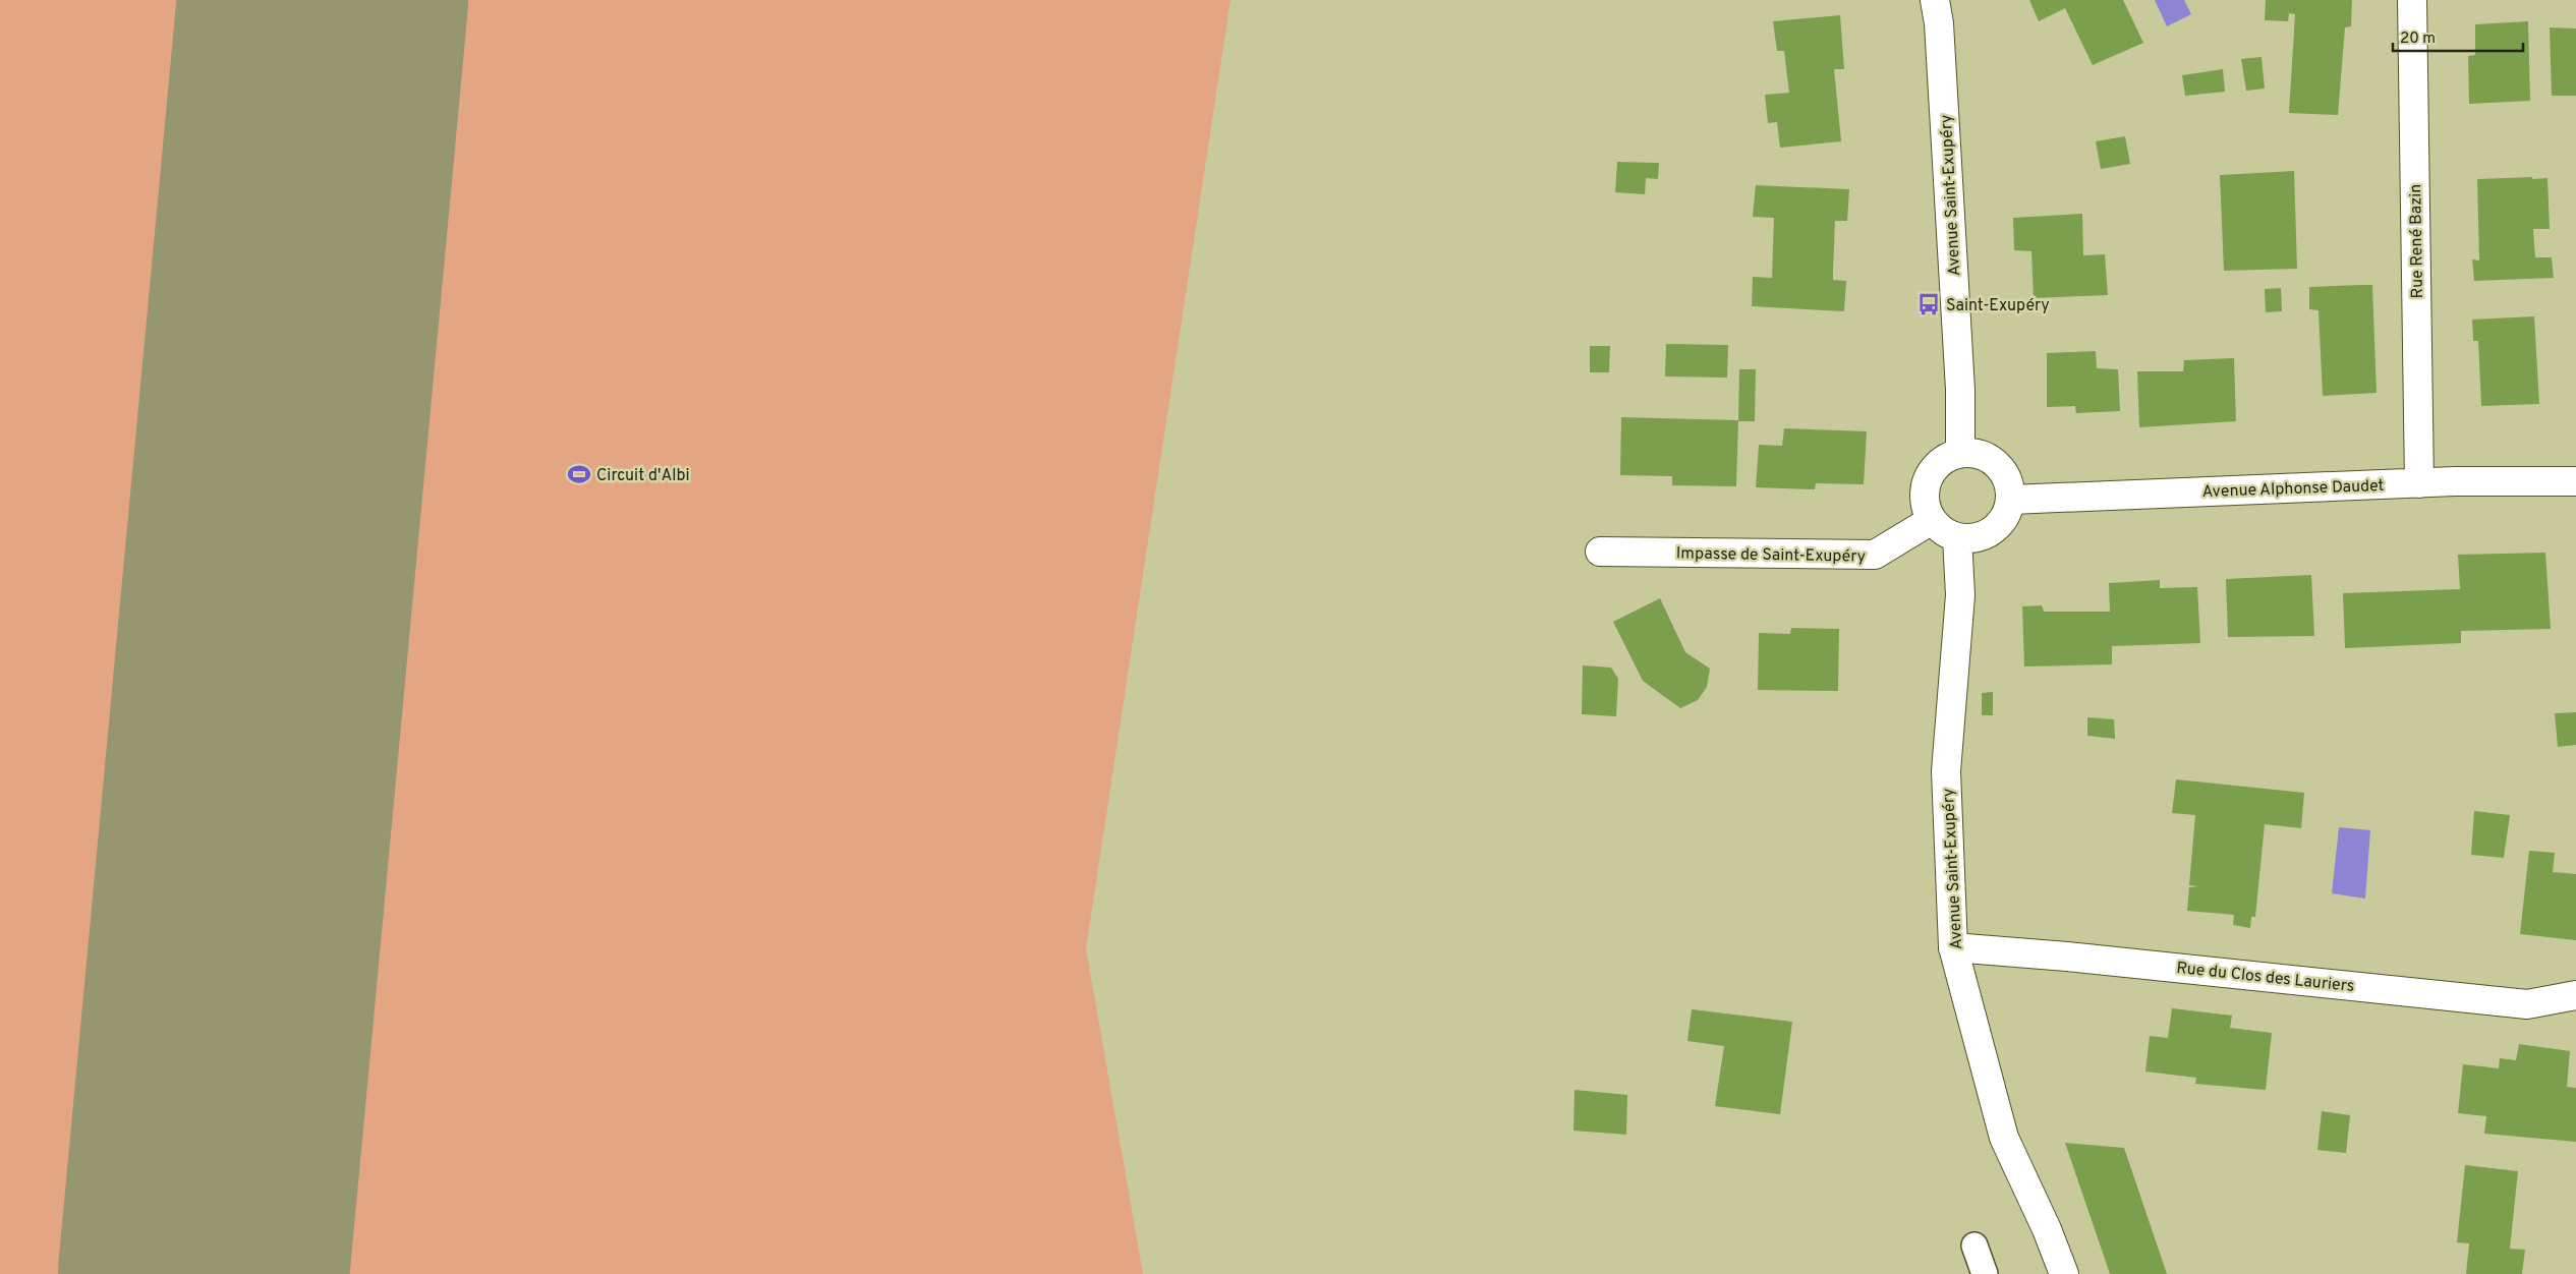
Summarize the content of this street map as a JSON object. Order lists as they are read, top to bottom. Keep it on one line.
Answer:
{"streets":{"street":["Avenue Saint-Exupéry","Rue René Bazin","Avenue Alphonse Daudet","Impasse de Saint-Exupéry","Rue du Clos des Lauriers"]},"crossings":[["Avenue Saint-Exupéry","Avenue Alphonse Daudet"],["Avenue Saint-Exupéry","Impasse de Saint-Exupéry"],["Avenue Saint-Exupéry","Rue du Clos des Lauriers"],["Rue René Bazin","Avenue Alphonse Daudet"],["Avenue Alphonse Daudet","Impasse de Saint-Exupéry"]],"places":{"bus stop":["Saint-Exupéry"],"sports":["Circuit d'Albi"]},"scale_bar":"20 m"}
